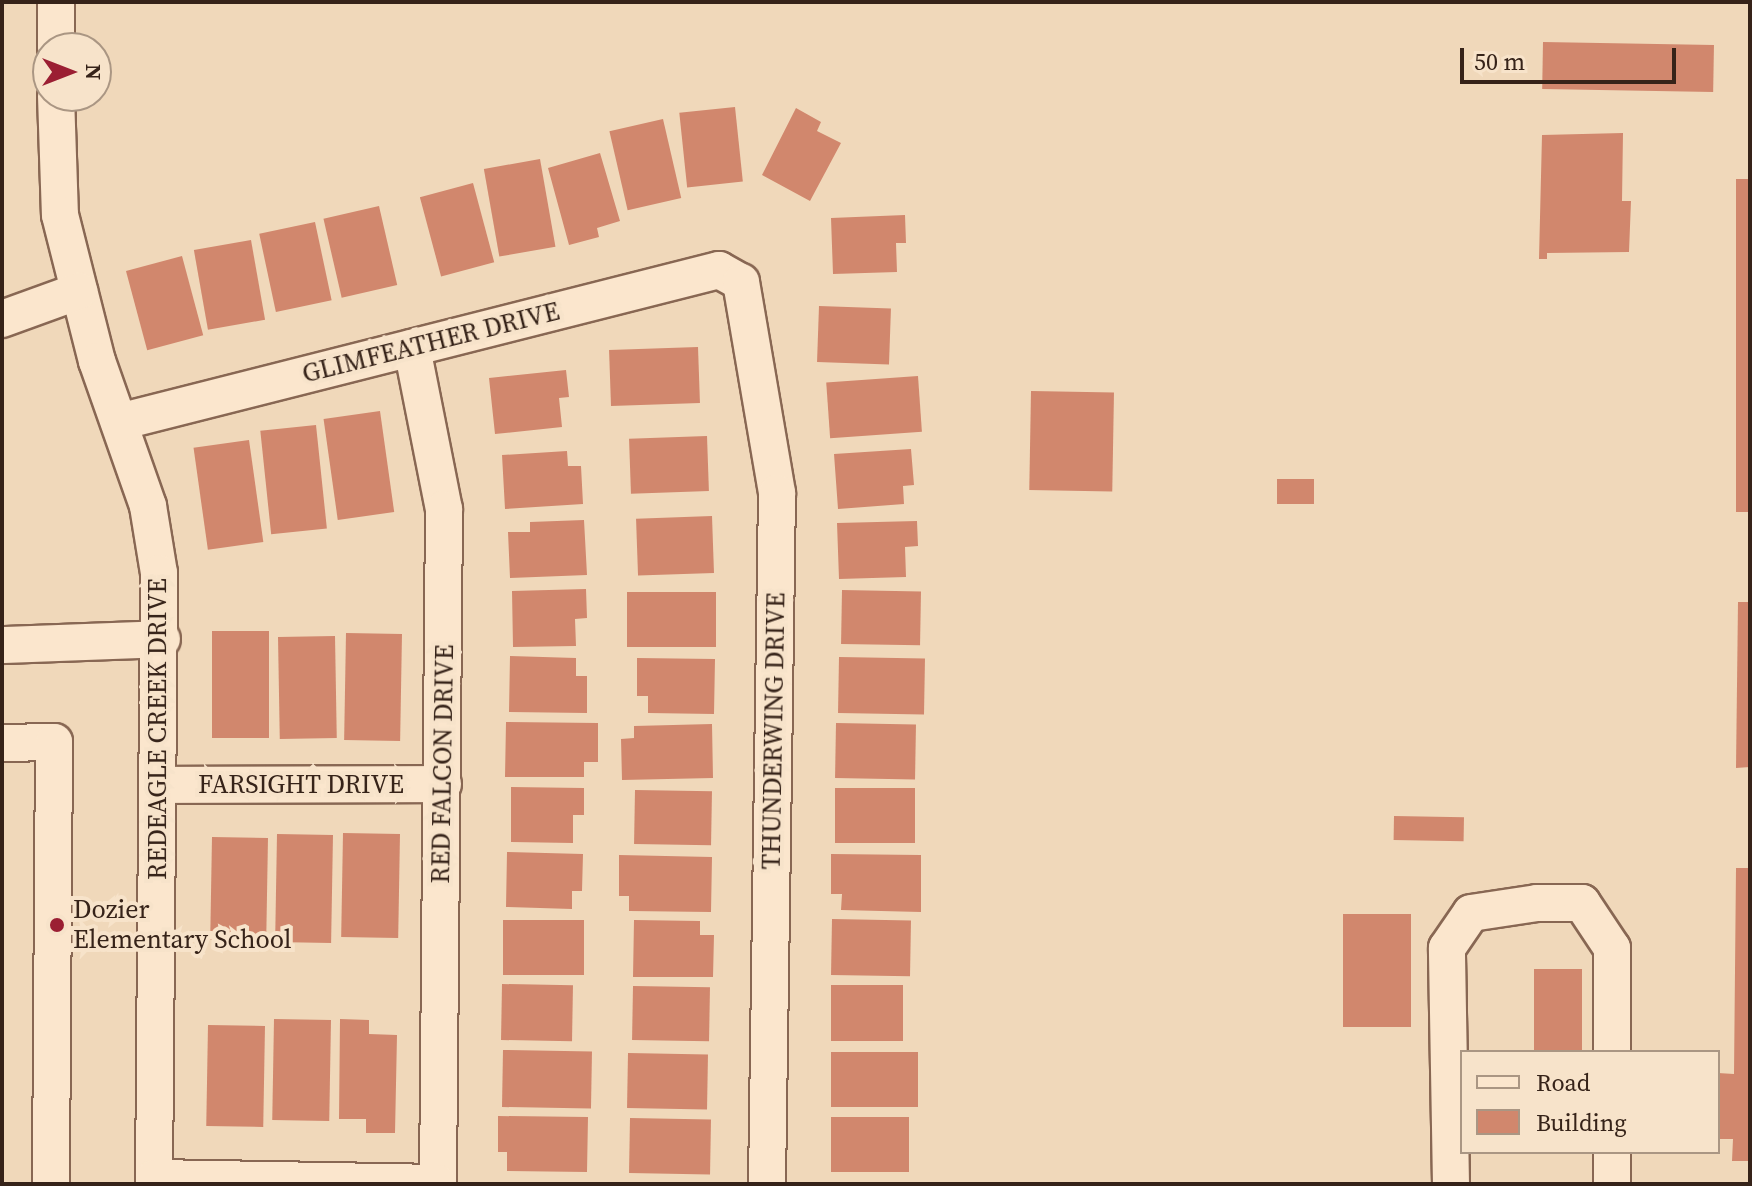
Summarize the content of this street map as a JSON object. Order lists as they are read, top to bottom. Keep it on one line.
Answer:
{"streets":{"street":["GLIMFEATHER DRIVE","REDEAGLE CREEK DRIVE","THUNDERWING DRIVE","RED FALCON DRIVE","FARSIGHT DRIVE"]},"crossings":[["GLIMFEATHER DRIVE","REDEAGLE CREEK DRIVE"],["GLIMFEATHER DRIVE","THUNDERWING DRIVE"],["GLIMFEATHER DRIVE","RED FALCON DRIVE"],["REDEAGLE CREEK DRIVE","FARSIGHT DRIVE"],["RED FALCON DRIVE","FARSIGHT DRIVE"]],"places":["Dozier Elementary School"],"legend":["Road","Building"],"scale_bar":"50 m","north":"right"}
